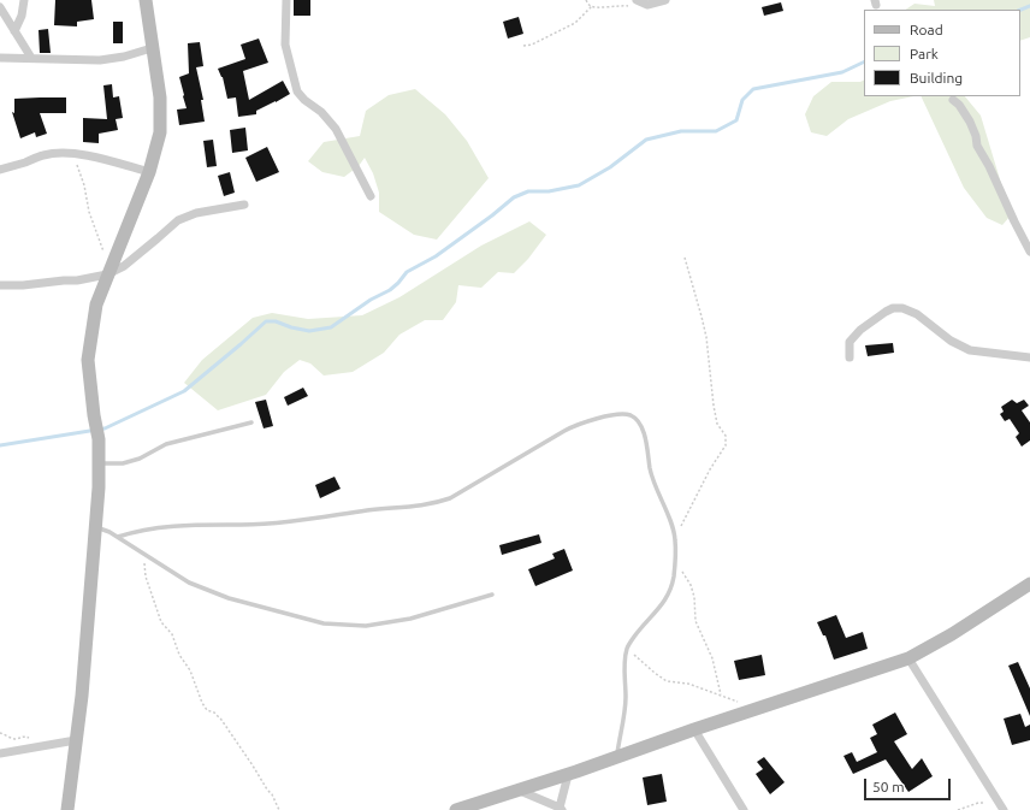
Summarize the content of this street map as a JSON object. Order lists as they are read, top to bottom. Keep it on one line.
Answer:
{"legend":["Road","Park","Building"],"scale_bar":"50 m"}
